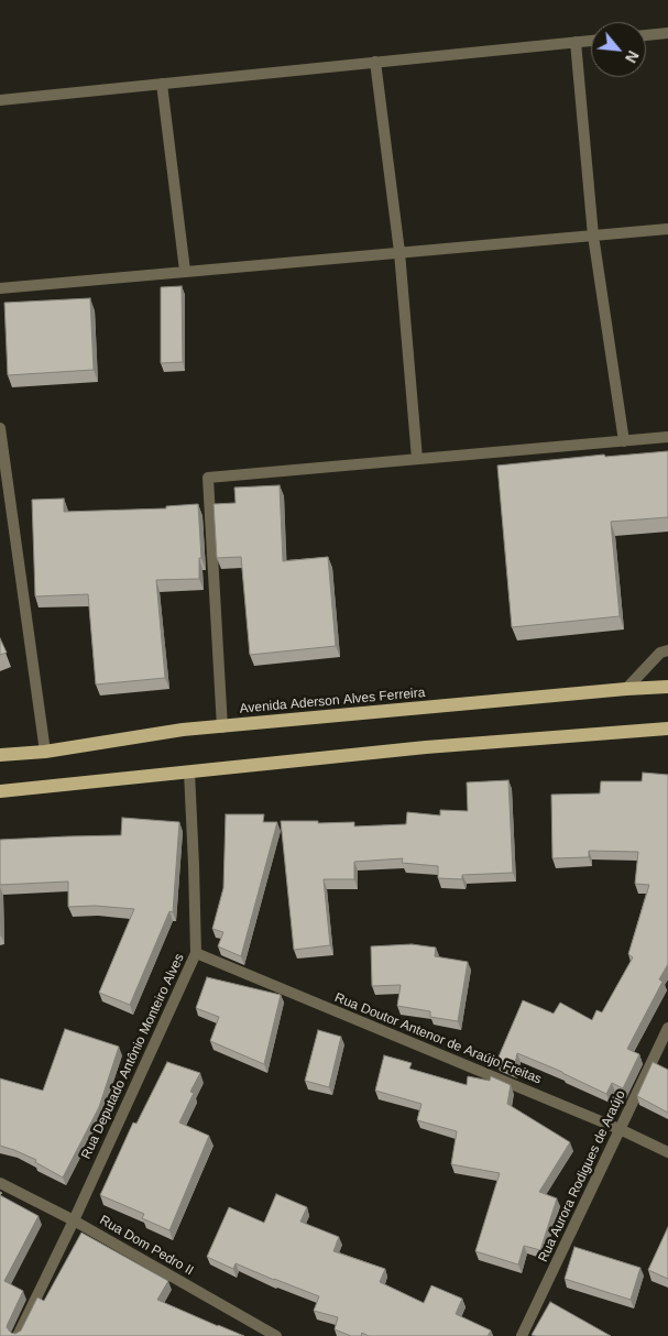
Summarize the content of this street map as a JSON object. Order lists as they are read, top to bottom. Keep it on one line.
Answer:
{"streets":{"main road":["Avenida Aderson Alves Ferreira"],"street":["Rua Doutor Antenor de Araújo Freitas","Rua Deputado Antônio Monteiro Alves","Rua Aurora Rodigues de Araújo","Rua Dom Pedro II"]},"crossings":[["Rua Doutor Antenor de Araújo Freitas","Rua Deputado Antônio Monteiro Alves"],["Rua Doutor Antenor de Araújo Freitas","Rua Aurora Rodigues de Araújo"],["Rua Deputado Antônio Monteiro Alves","Rua Dom Pedro II"]],"north":"bottom right"}
